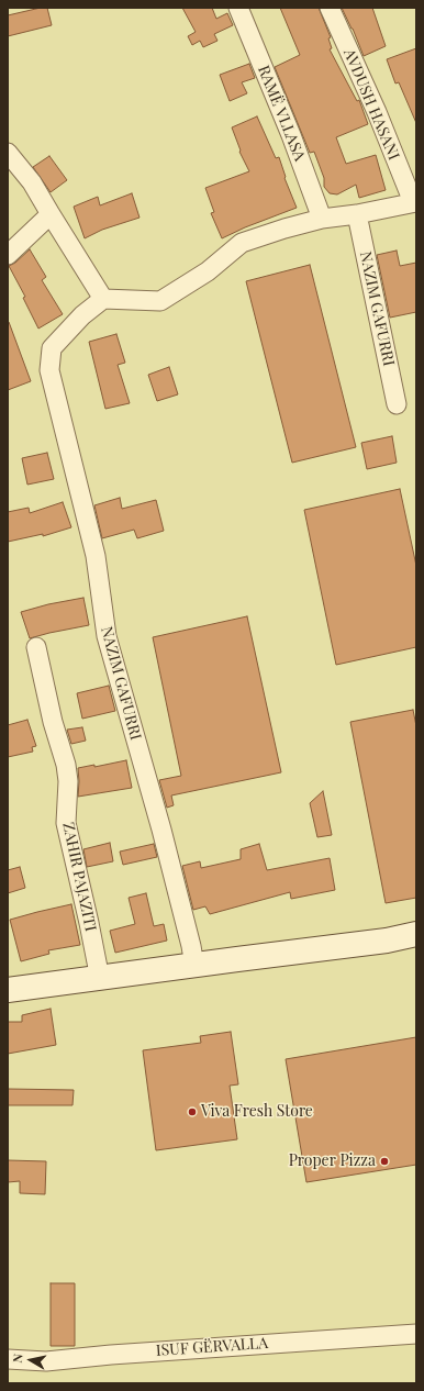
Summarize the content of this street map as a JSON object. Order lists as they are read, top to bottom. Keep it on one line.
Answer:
{"streets":{"street":["AVDUSH HASANI","RAMË VLLASA","NAZIM GAFURRI","ZAHIR PAJAZITI","ISUF GËRVALLA"]},"places":["Viva Fresh Store","Proper Pizza"],"north":"left"}
